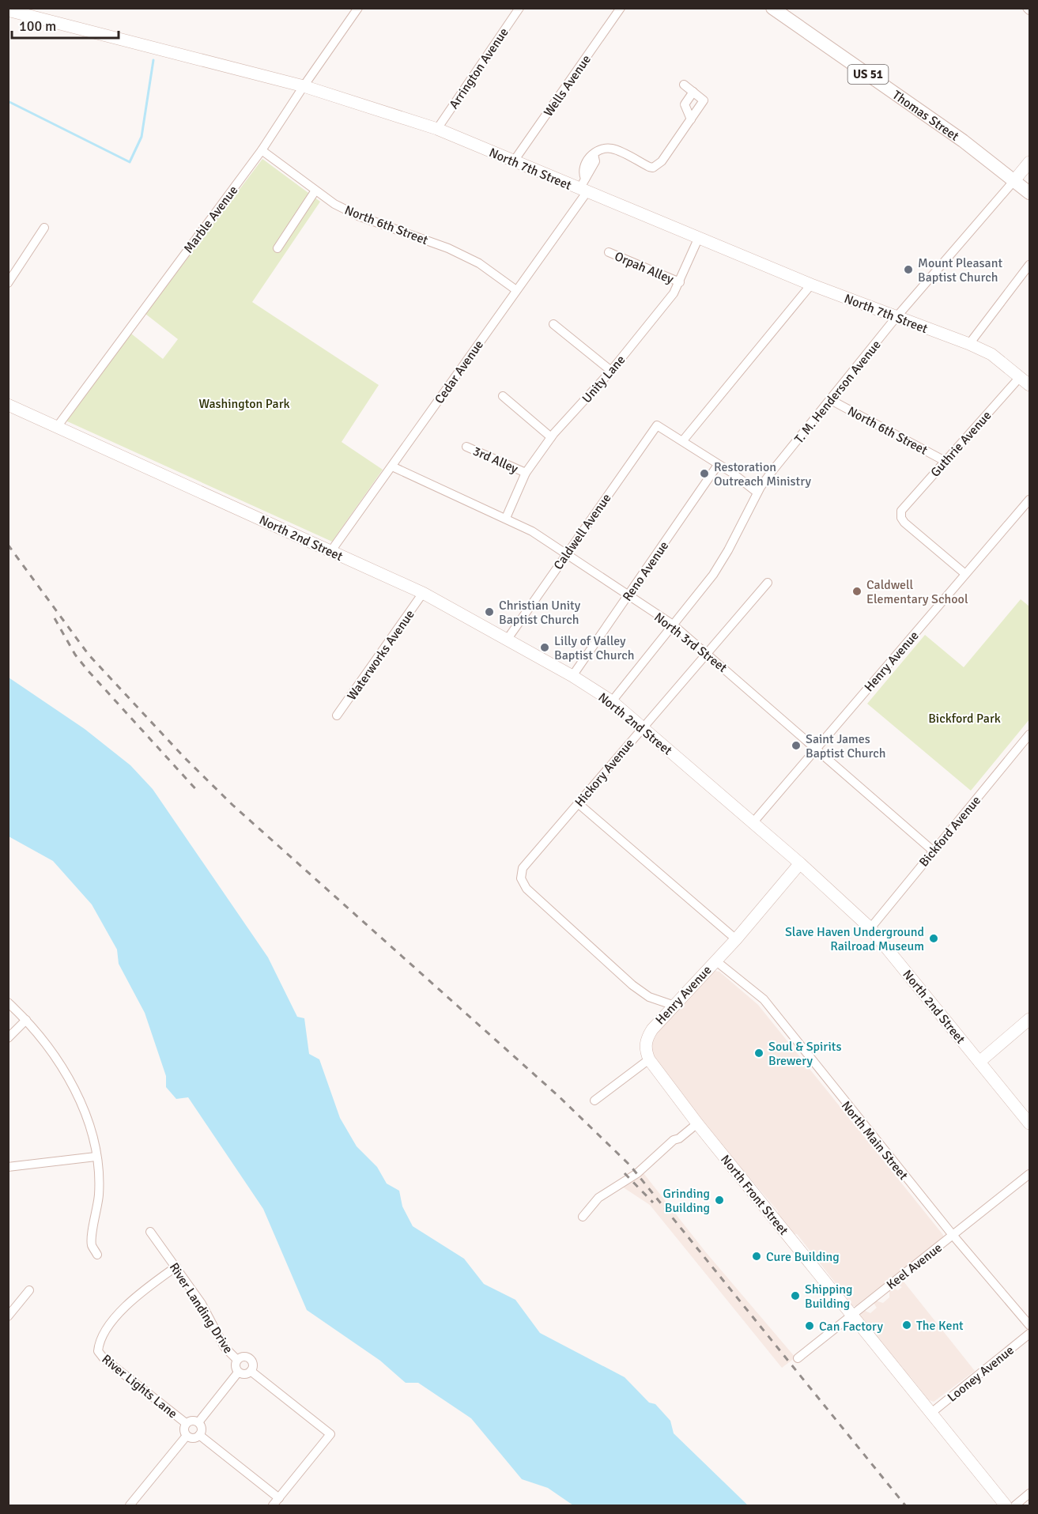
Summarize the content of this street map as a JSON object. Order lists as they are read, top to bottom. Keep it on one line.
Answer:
{"streets":{"main road":["US 51","Thomas Street"],"street":["Arrington Avenue","Wells Avenue","North 7th Street","Marble Avenue","North 6th Street","Orpah Alley","Cedar Avenue","Unity Lane","T. M. Henderson Avenue","Guthrie Avenue","3rd Alley","Caldwell Avenue","North 2nd Street","Reno Avenue","North 3rd Street","Waterworks Avenue","Henry Avenue","Hickory Avenue","Bickford Avenue","North Main Street","North Front Street","Keel Avenue","River Landing Drive","Looney Avenue","River Lights Lane"]},"crossings":[["Arrington Avenue","North 7th Street"],["Wells Avenue","North 7th Street"],["Thomas Street","T. M. Henderson Avenue"],["North 7th Street","Marble Avenue"],["North 7th Street","Cedar Avenue"],["North 7th Street","Unity Lane"],["North 7th Street","T. M. Henderson Avenue"],["North 7th Street","Guthrie Avenue"],["Marble Avenue","North 6th Street"],["Marble Avenue","North 2nd Street"],["North 6th Street","Cedar Avenue"],["North 6th Street","T. M. Henderson Avenue"],["North 6th Street","Guthrie Avenue"],["Orpah Alley","Unity Lane"],["Cedar Avenue","North 2nd Street"],["Cedar Avenue","North 3rd Street"],["Unity Lane","3rd Alley"],["Unity Lane","North 3rd Street"],["T. M. Henderson Avenue","North 2nd Street"],["T. M. Henderson Avenue","North 3rd Street"],["Guthrie Avenue","Henry Avenue"],["Caldwell Avenue","North 2nd Street"],["Caldwell Avenue","North 3rd Street"],["North 2nd Street","Reno Avenue"],["North 2nd Street","Waterworks Avenue"],["North 2nd Street","Henry Avenue"],["North 2nd Street","Hickory Avenue"],["North 2nd Street","Bickford Avenue"],["Reno Avenue","North 3rd Street"],["North 3rd Street","Henry Avenue"],["North 3rd Street","Hickory Avenue"],["North 3rd Street","Bickford Avenue"],["Henry Avenue","Hickory Avenue"],["Henry Avenue","North Main Street"],["Henry Avenue","North Front Street"],["North Main Street","Keel Avenue"],["North Front Street","Keel Avenue"],["North Front Street","Looney Avenue"],["River Landing Drive","River Lights Lane"]],"parks":["Washington Park","Bickford Park"],"places":["Mount Pleasant Baptist Church","Restoration Outreach Ministry","Caldwell Elementary School","Christian Unity Baptist Church","Lilly of Valley Baptist Church","Saint James Baptist Church","Slave Haven Underground Railroad Museum","Soul & Spirits Brewery","Grinding Building","Cure Building","Shipping Building","The Kent","Can Factory"],"scale_bar":"100 m"}
